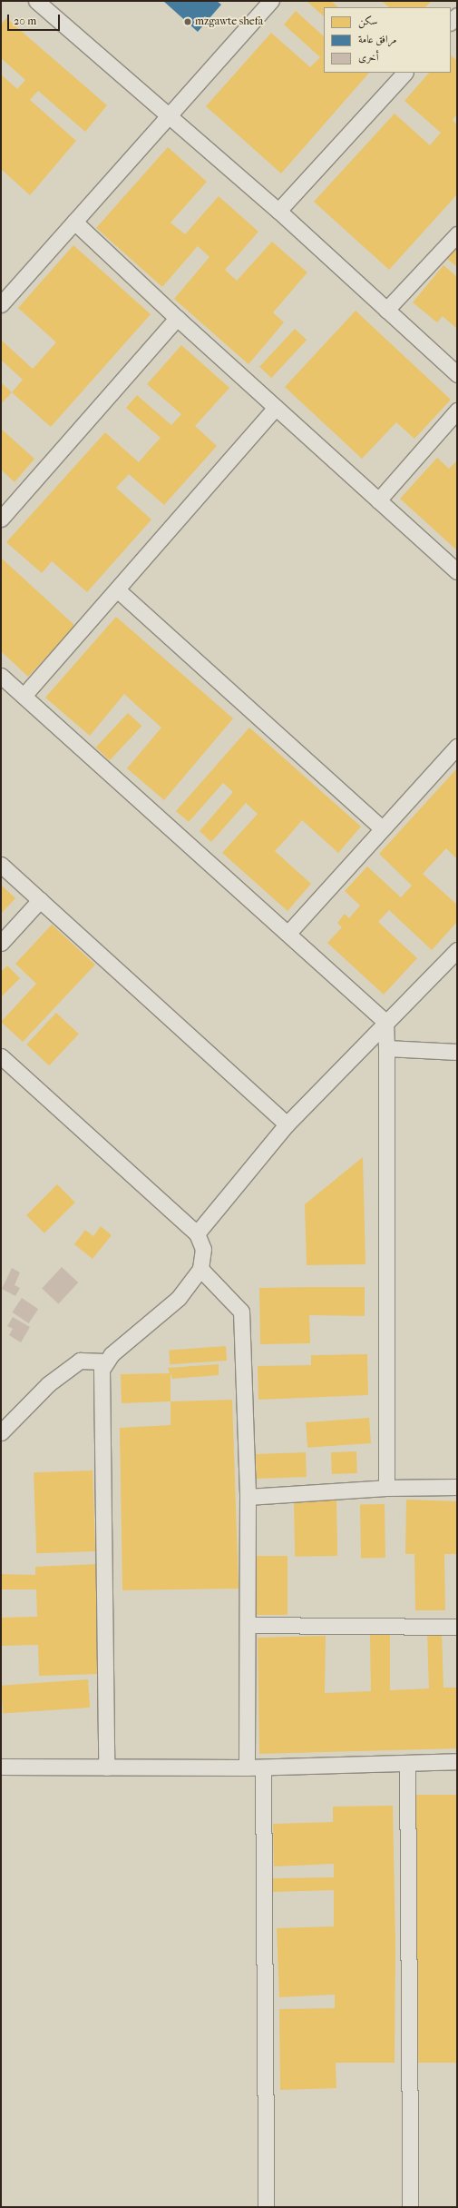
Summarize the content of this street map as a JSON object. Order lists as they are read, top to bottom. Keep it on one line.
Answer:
{"places":["mzgawte shefa"],"legend":["سكن","مرافق عامة","أخرى"],"scale_bar":"20 m"}
